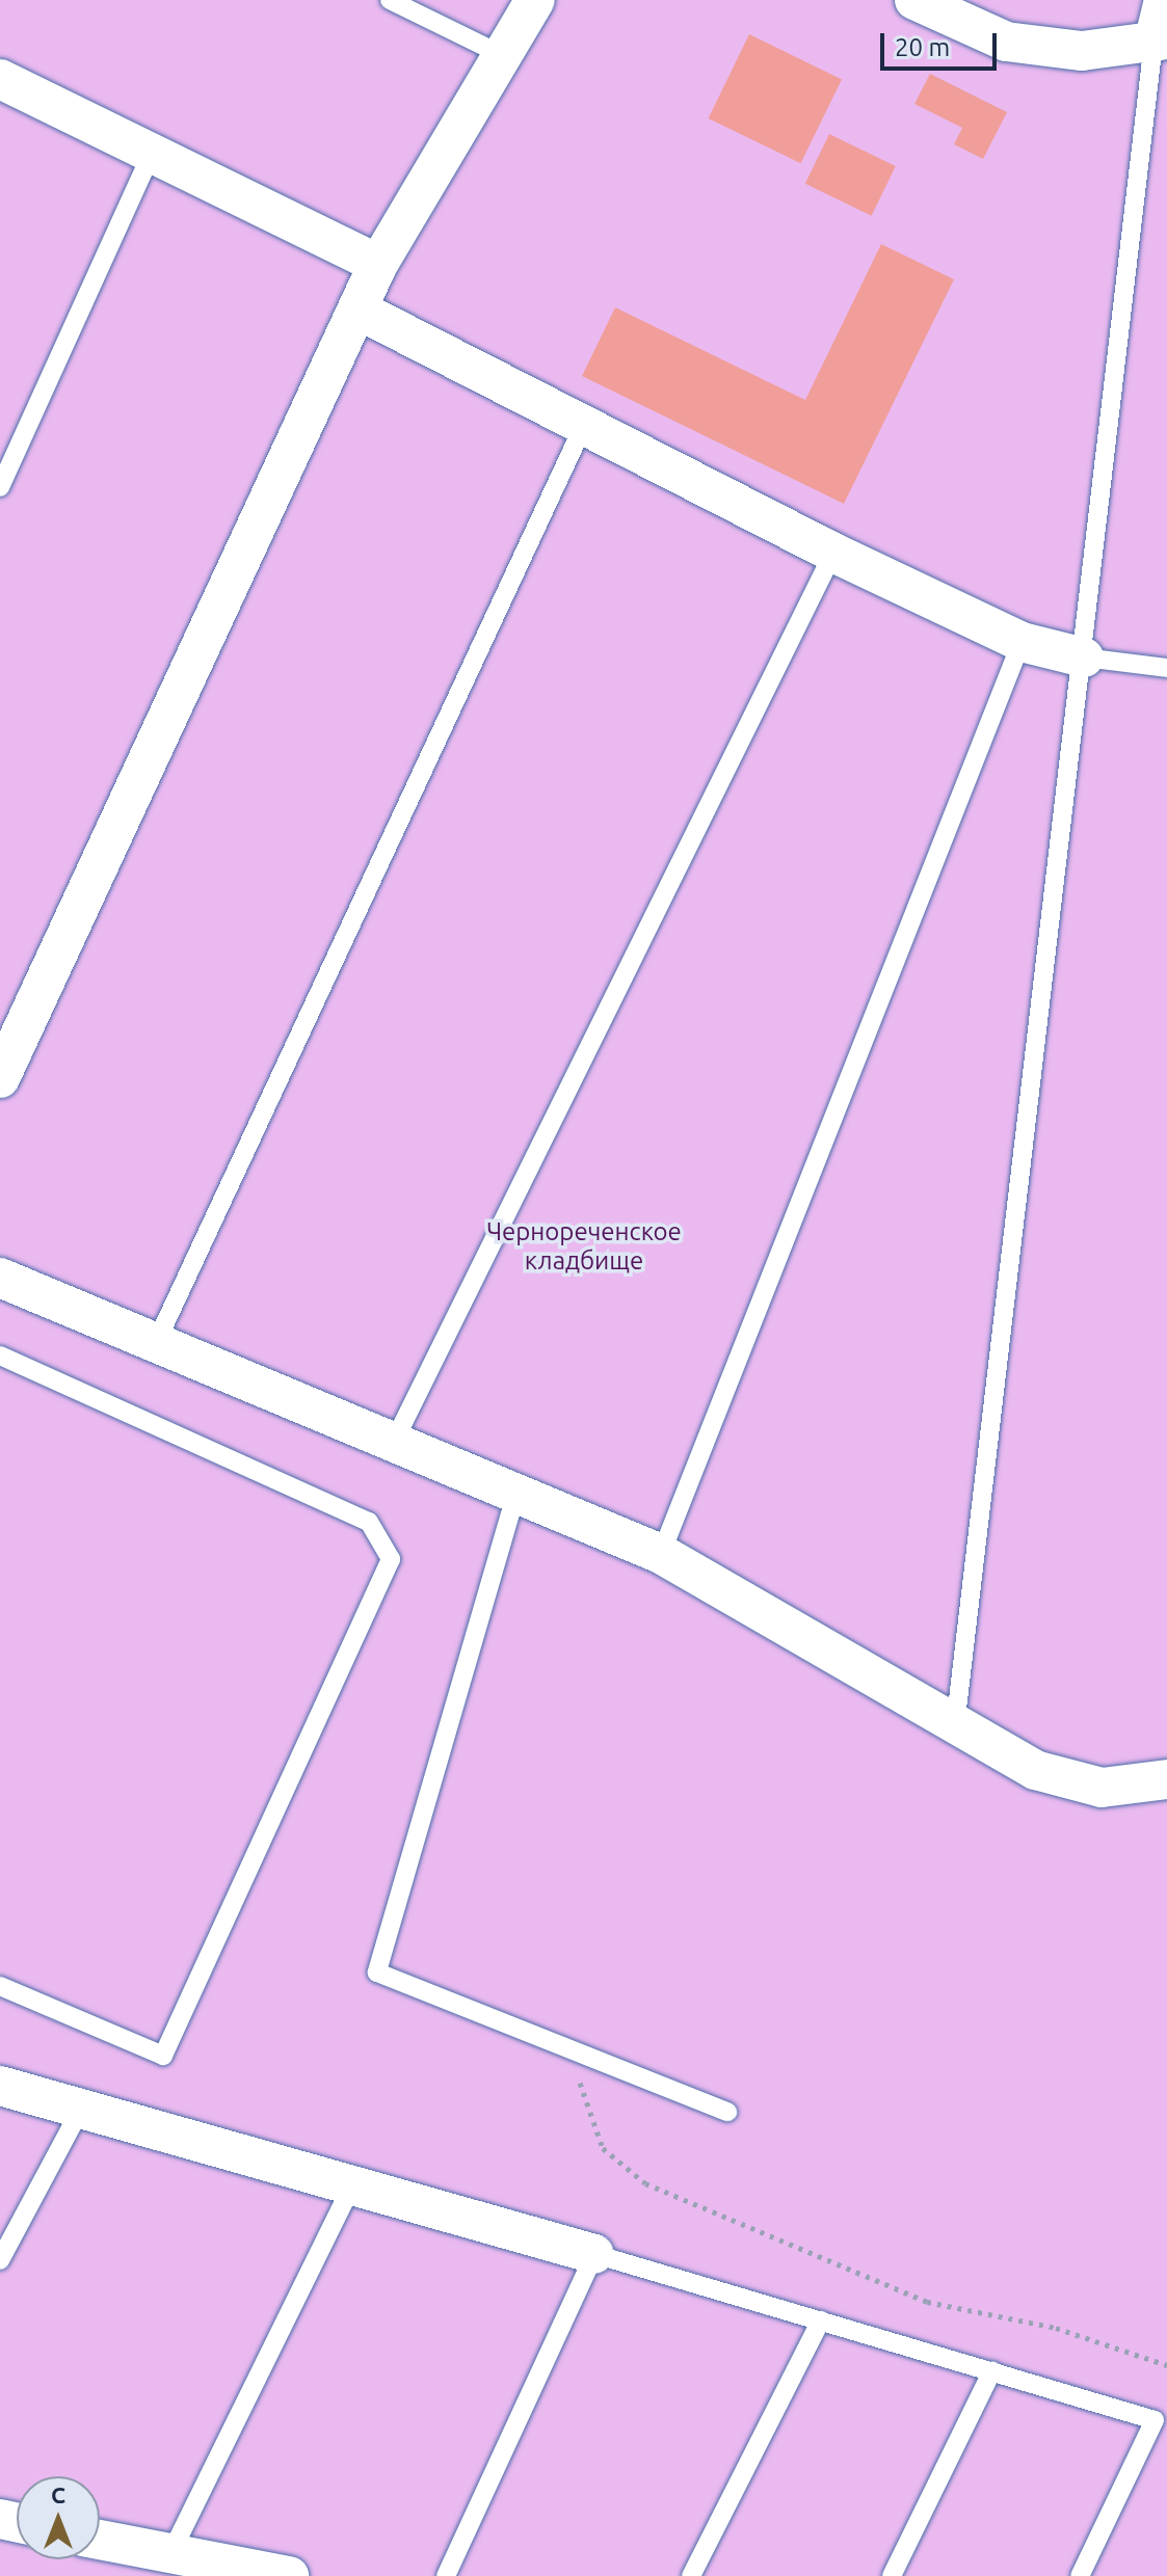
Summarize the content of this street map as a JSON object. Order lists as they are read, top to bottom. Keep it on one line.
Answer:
{"parks":["Чернореченское кладбище"],"scale_bar":"20 m","north":"top"}
